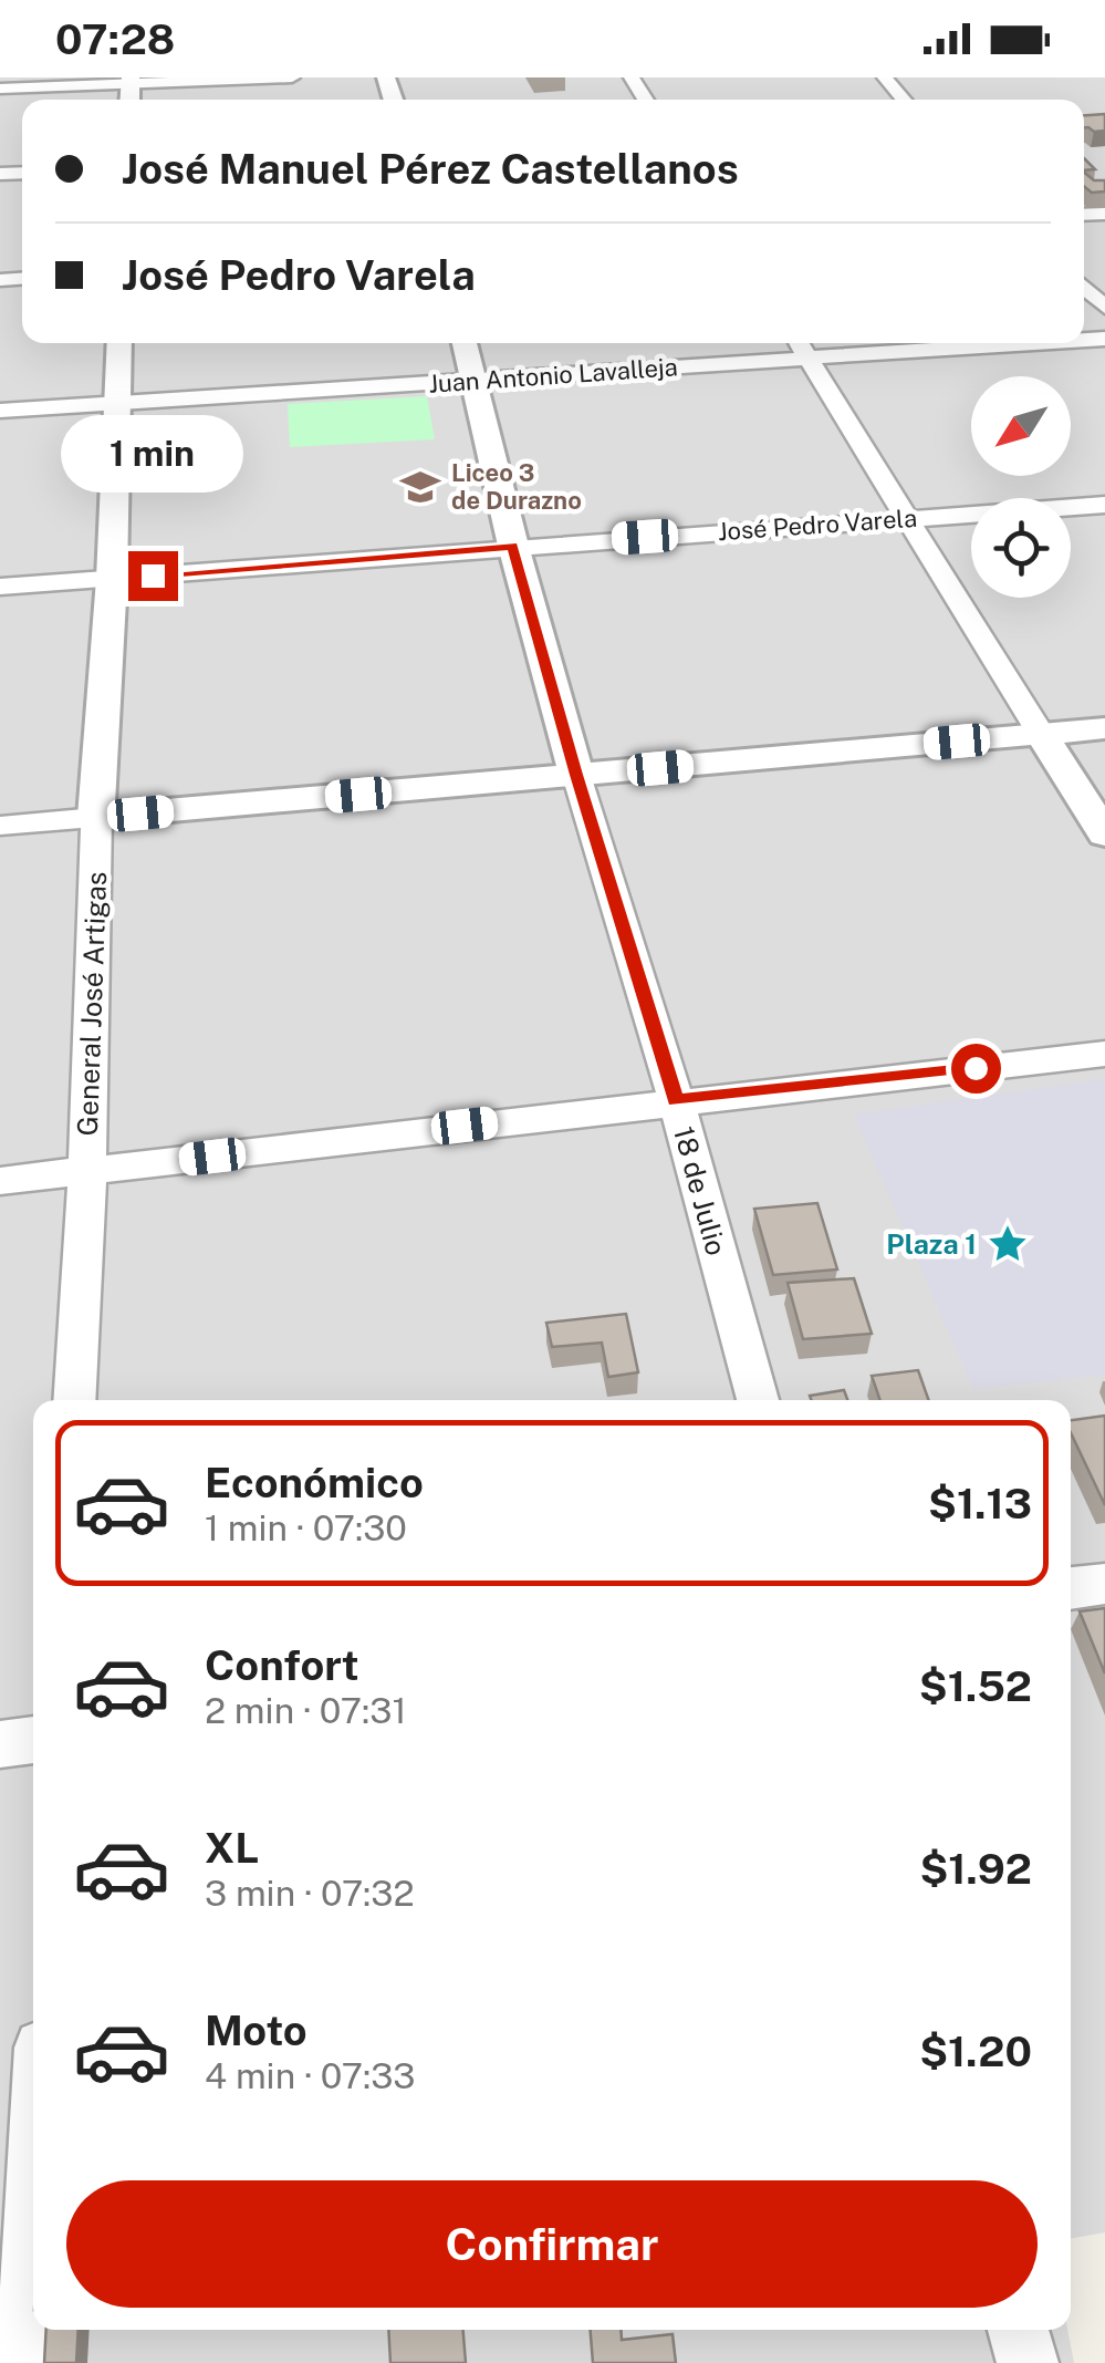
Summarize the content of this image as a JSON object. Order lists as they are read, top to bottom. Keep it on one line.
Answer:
{"streets":{"street":["Juan Antonio Lavalleja","José Pedro Varela","General José Artigas","18 de Julio"]},"crossings":[["Juan Antonio Lavalleja","General José Artigas"],["Juan Antonio Lavalleja","18 de Julio"],["José Pedro Varela","General José Artigas"],["José Pedro Varela","18 de Julio"]],"places":{"school or university":["Liceo 3 de Durazno"],"place":["Plaza 1"]},"north":"bottom left","page":{"status":"07:28","banner":["José Manuel Pérez Castellanos","José Pedro Varela"],"bubble":"1 min","list":[{"name":"Económico","note":"1 min · 07:30","value":"$1.13"},{"name":"Confort","note":"2 min · 07:31","value":"$1.52"},{"name":"XL","note":"3 min · 07:32","value":"$1.92"},{"name":"Moto","note":"4 min · 07:33","value":"$1.20"}],"buttons":"Confirmar"}}
